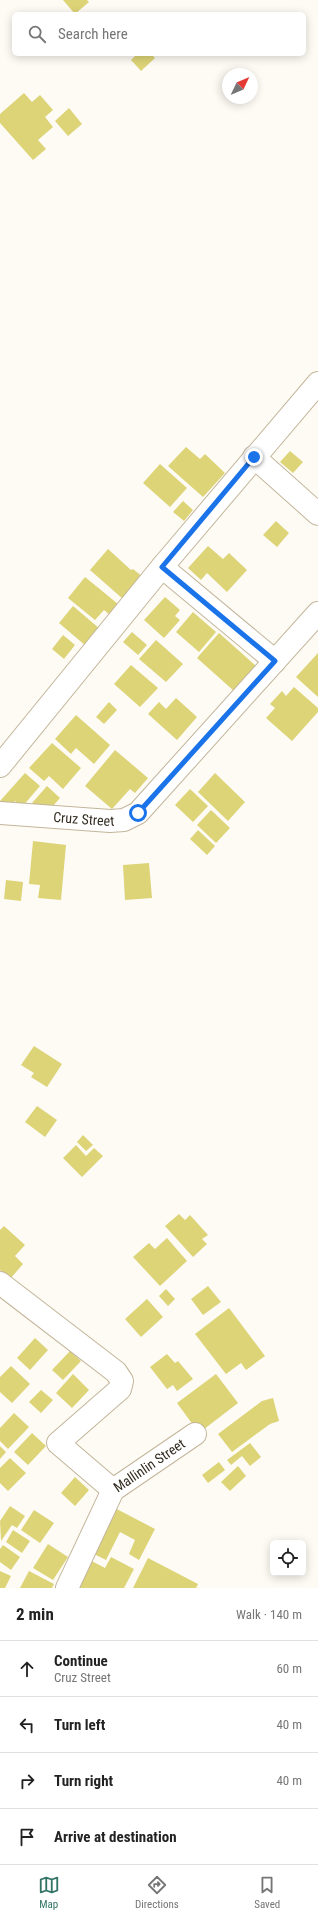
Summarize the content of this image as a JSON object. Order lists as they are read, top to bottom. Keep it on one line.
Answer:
{"streets":{"street":["Cruz Street","Mallinlin Street"]},"north":"top right","page":{"search":"Search here","heading":["2 min","Walk · 140 m"],"list":[["Continue","Cruz Street","60 m"],["Turn left","40 m"],["Turn right","40 m"],"Arrive at destination"],"nav":["Map","Directions","Saved"]}}
